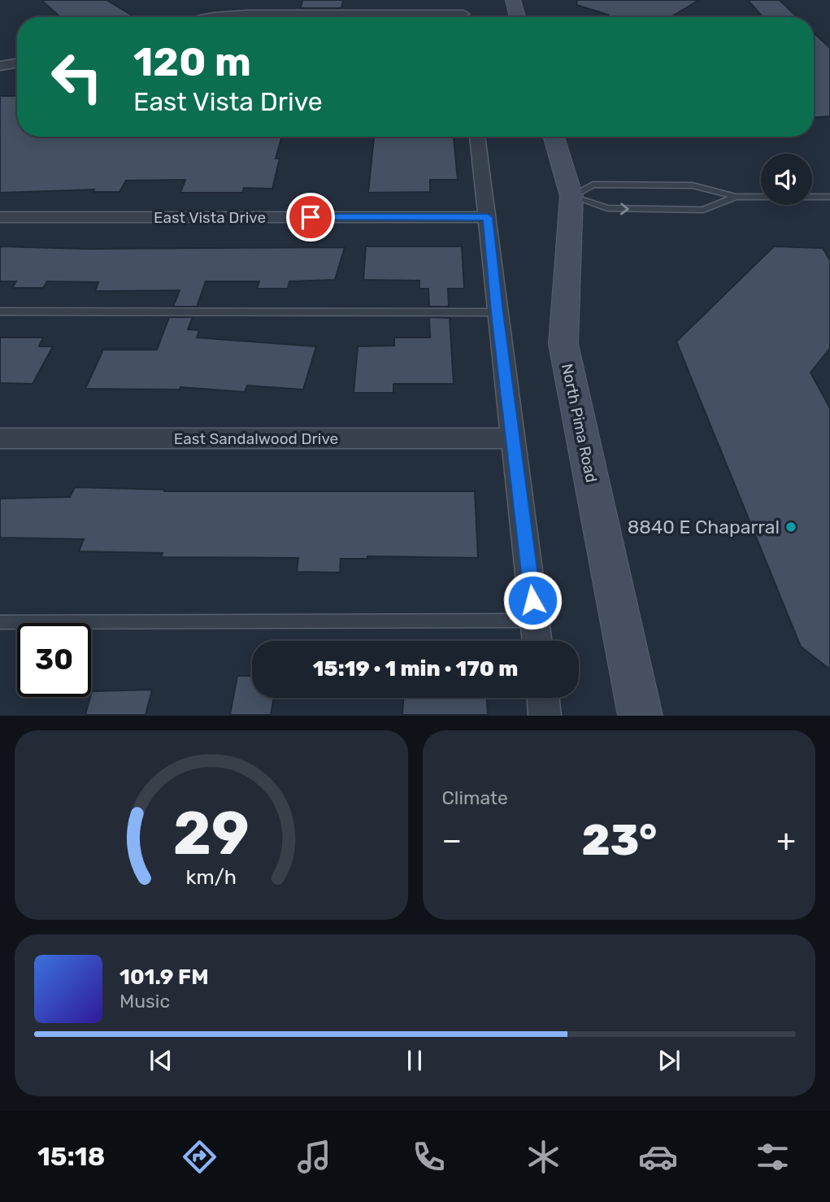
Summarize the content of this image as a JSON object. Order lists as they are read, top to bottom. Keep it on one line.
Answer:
{"streets":{"main road":["North Pima Road"],"street":["East Vista Drive","East Sandalwood Drive"]},"places":["8840 E Chaparral"],"page":{"turn":["120 m","East Vista Drive"],"limit":"30","trip":"15:19 · 1 min · 170 m","tile":"Climate","heat":["−","23°","+"],"song":["101.9 FM","Music"],"tabs":"15:18","gauge":["29","km/h"]}}
